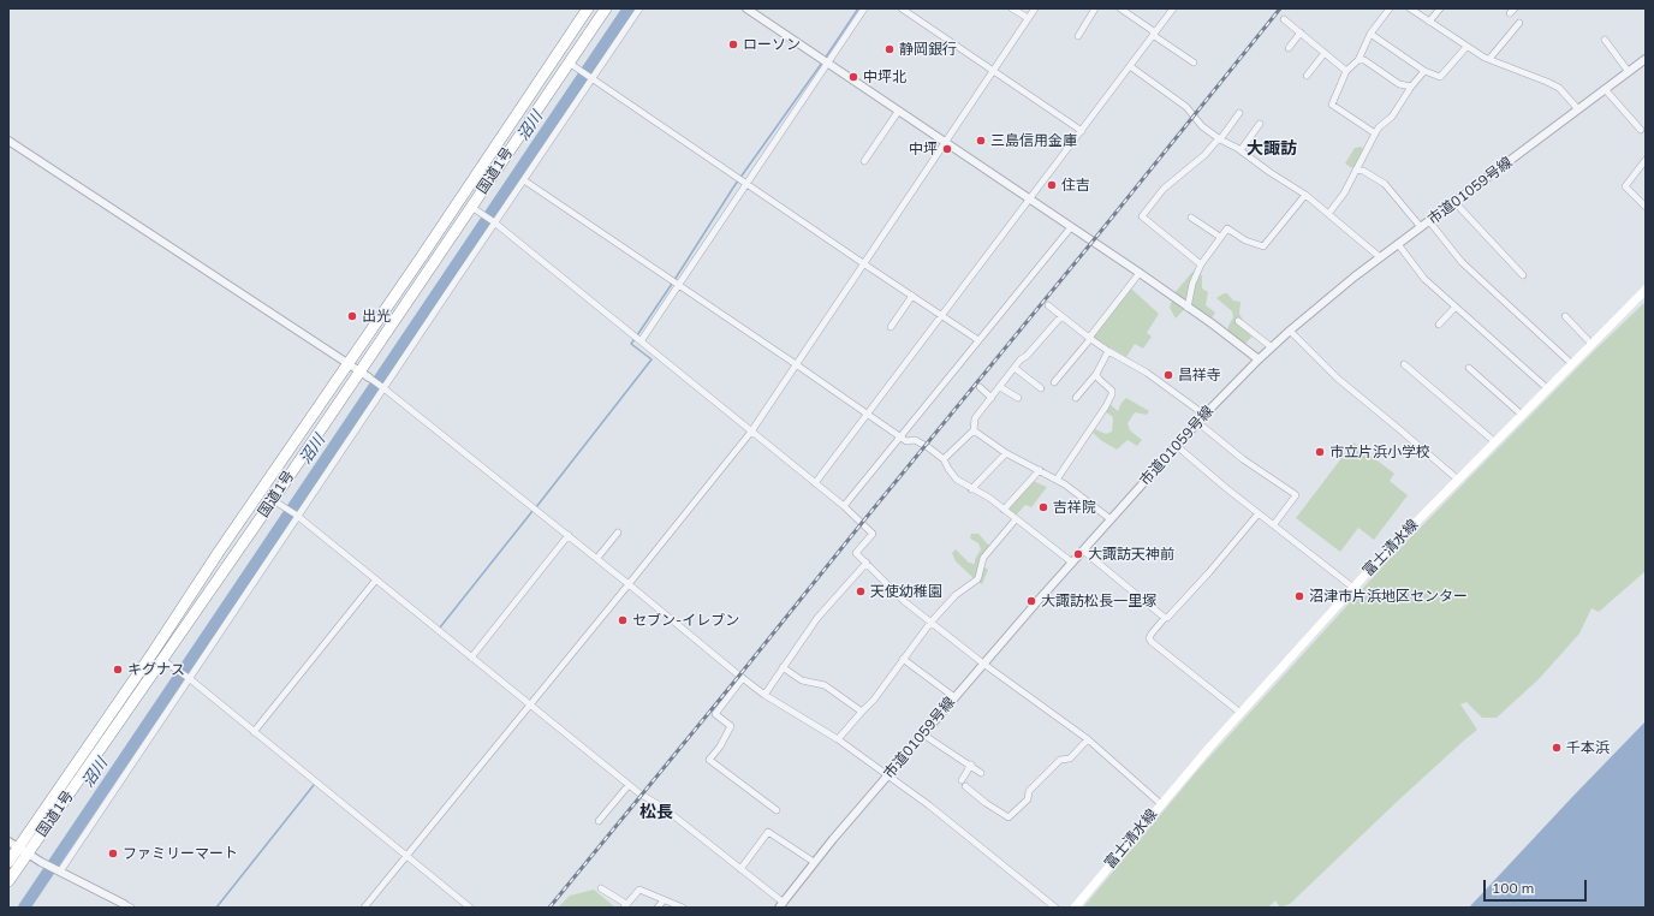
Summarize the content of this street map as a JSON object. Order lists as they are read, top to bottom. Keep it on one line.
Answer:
{"streets":{"highway":["国道1号"],"main road":["富士清水線"],"street":["市道01059号線"]},"districts":["大諏訪","松長"],"water":["沼川"],"places":["ローソン","静岡銀行","中坪北","三島信用金庫","中坪","住吉","出光","昌祥寺","市立片浜小学校","吉祥院","大諏訪天神前","天使幼稚園","沼津市片浜地区センター","大諏訪松長一里塚","セブン-イレブン","キグナス","千本浜","ファミリーマート"],"scale_bar":"100 m"}
